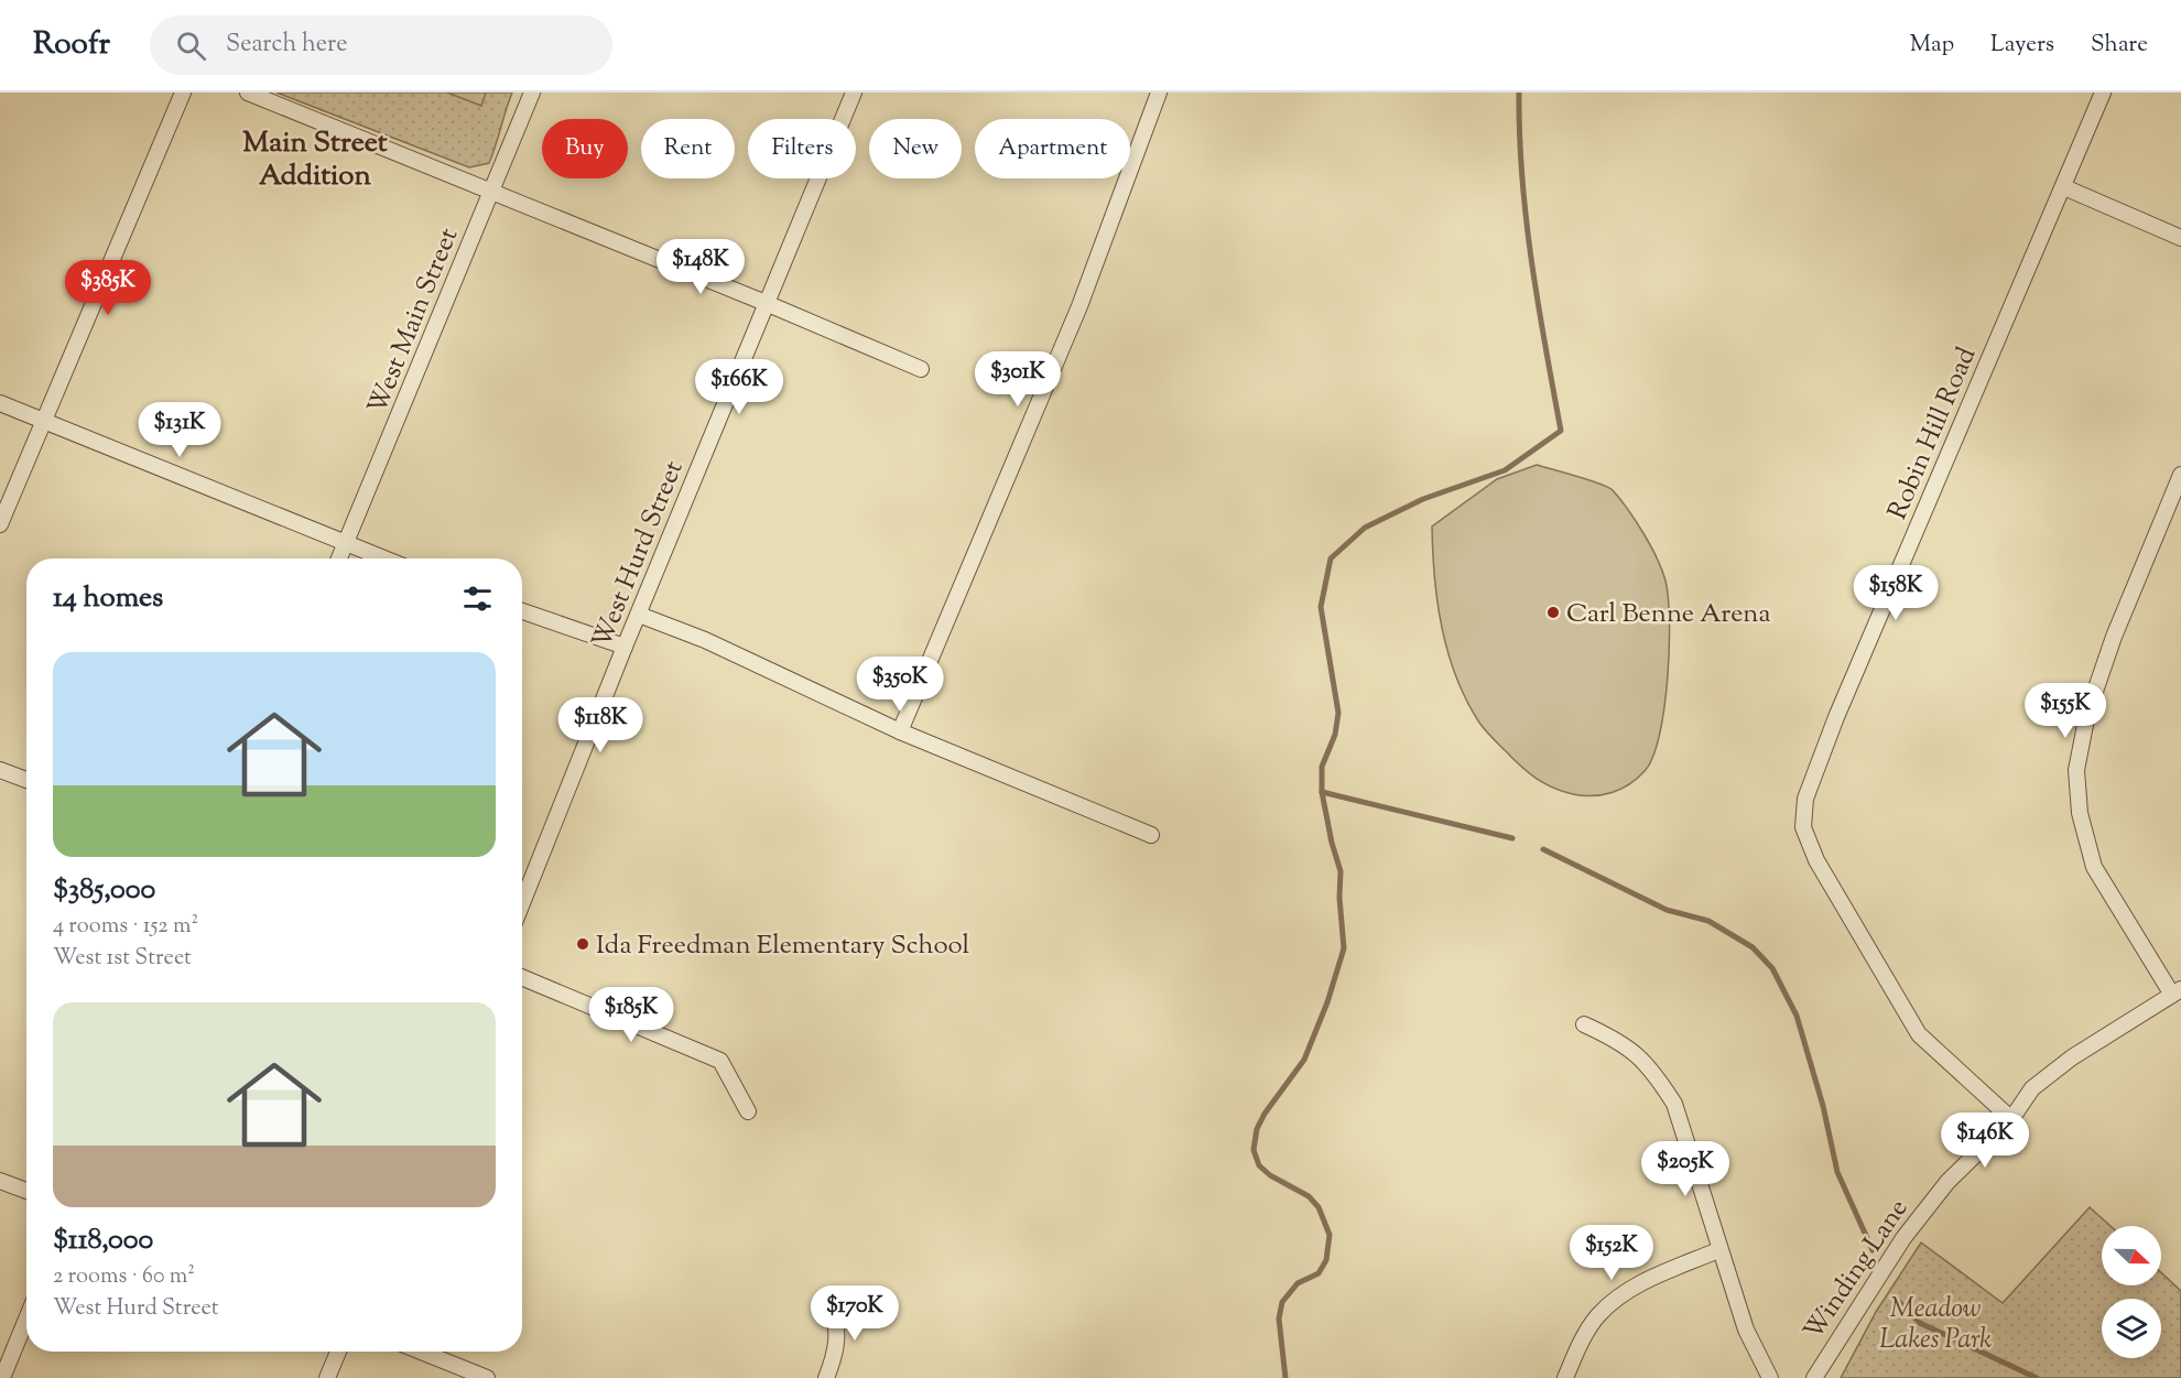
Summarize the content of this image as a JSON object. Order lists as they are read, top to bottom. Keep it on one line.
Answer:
{"streets":{"street":["West Main Street","Robin Hill Road","West Hurd Street","Winding Lane"]},"crossings":[["Robin Hill Road","Winding Lane"]],"districts":["Main Street Addition"],"parks":["Meadow Lakes Park"],"places":["Carl Benne Arena","Ida Freedman Elementary School"],"north":"right","page":{"header":"Roofr","search":"Search here","nav":["Map","Layers","Share"],"chip":["Buy","Rent","Filters","New","Apartment"],"price":["$148K","$385K","$301K","$166K","$131K","$158K","$350K","$155K","$118K","$185K","$146K","$205K","$152K","$170K"],"heading":"14 homes","list":[{"name":"$385,000","note":"4 rooms · 152 m² · West 1st Street"},{"name":"$118,000","note":"2 rooms · 60 m² · West Hurd Street"}]}}
